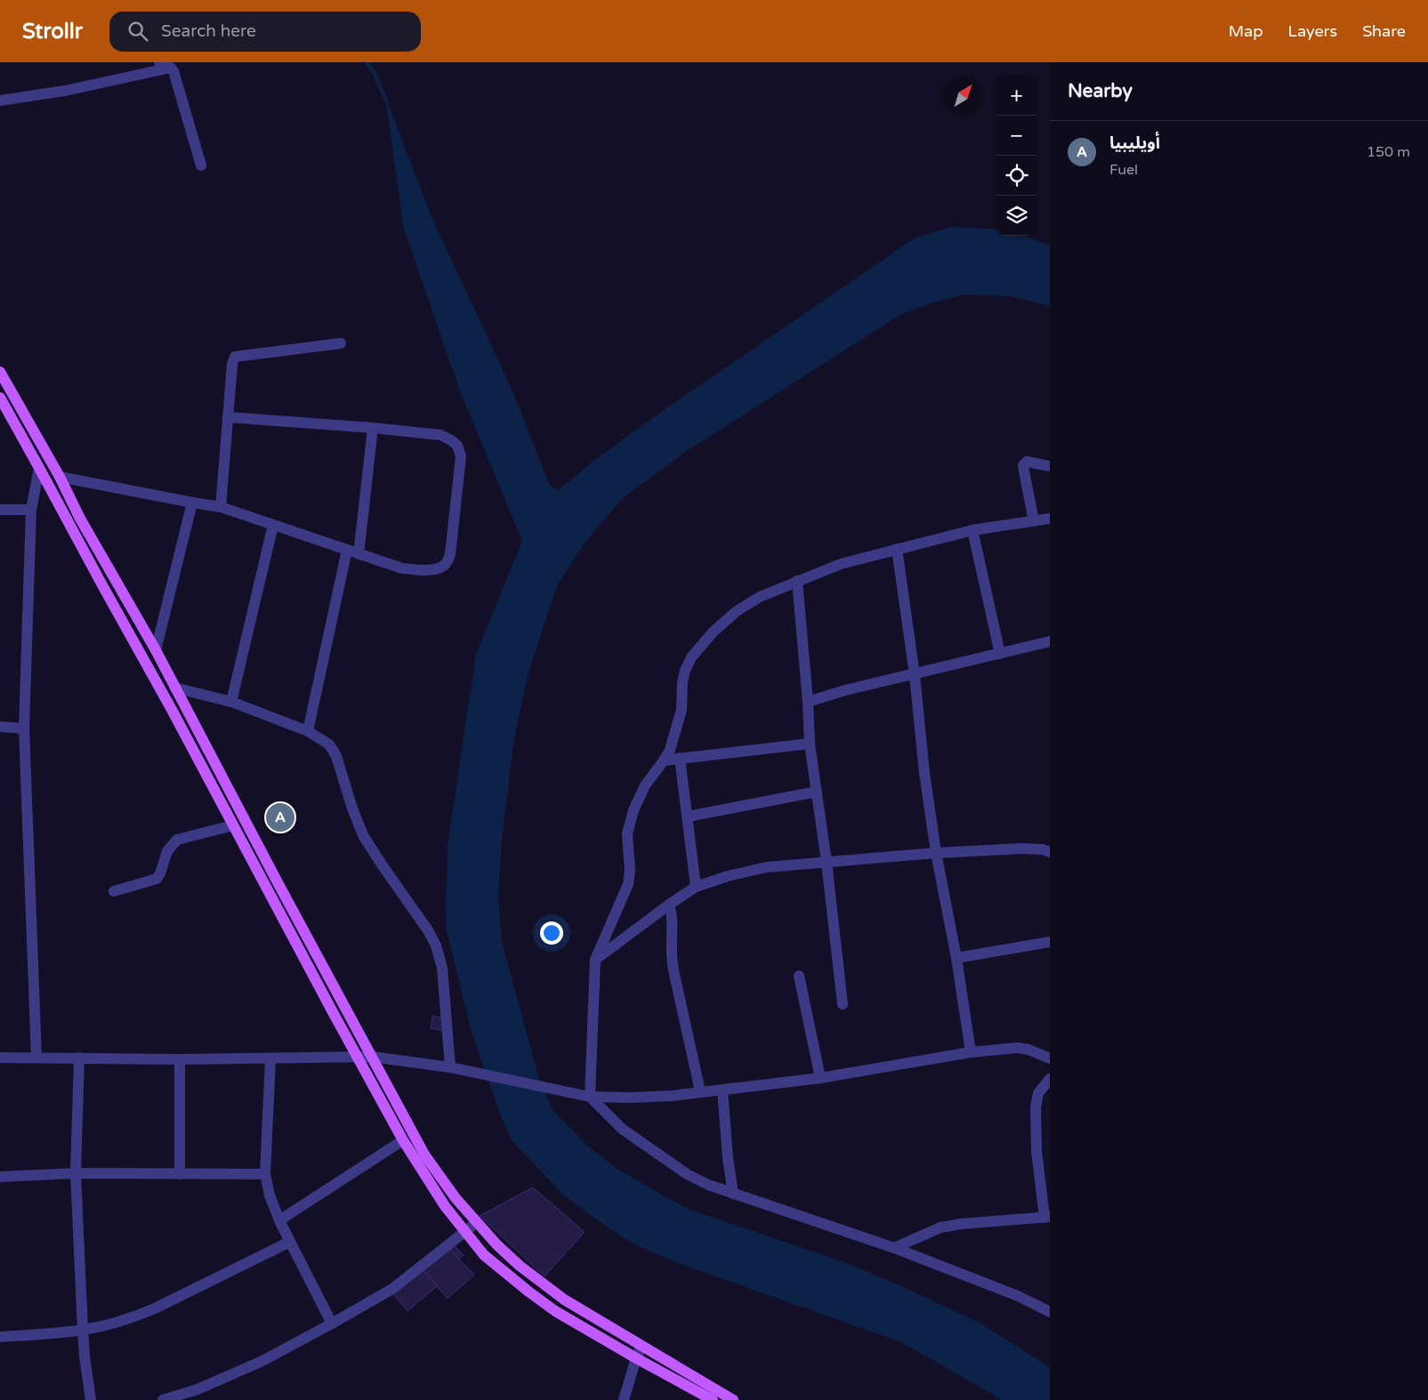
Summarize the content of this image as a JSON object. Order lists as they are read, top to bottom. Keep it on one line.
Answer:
{"north":"top right","page":{"header":"Strollr","search":"Search here","nav":["Map","Layers","Share"],"heading":"Nearby","map_buttons":["+","−"],"list":[{"mark":"A","name":"أويليبيا","note":"Fuel","value":"150 m"}],"pins":"A"}}
